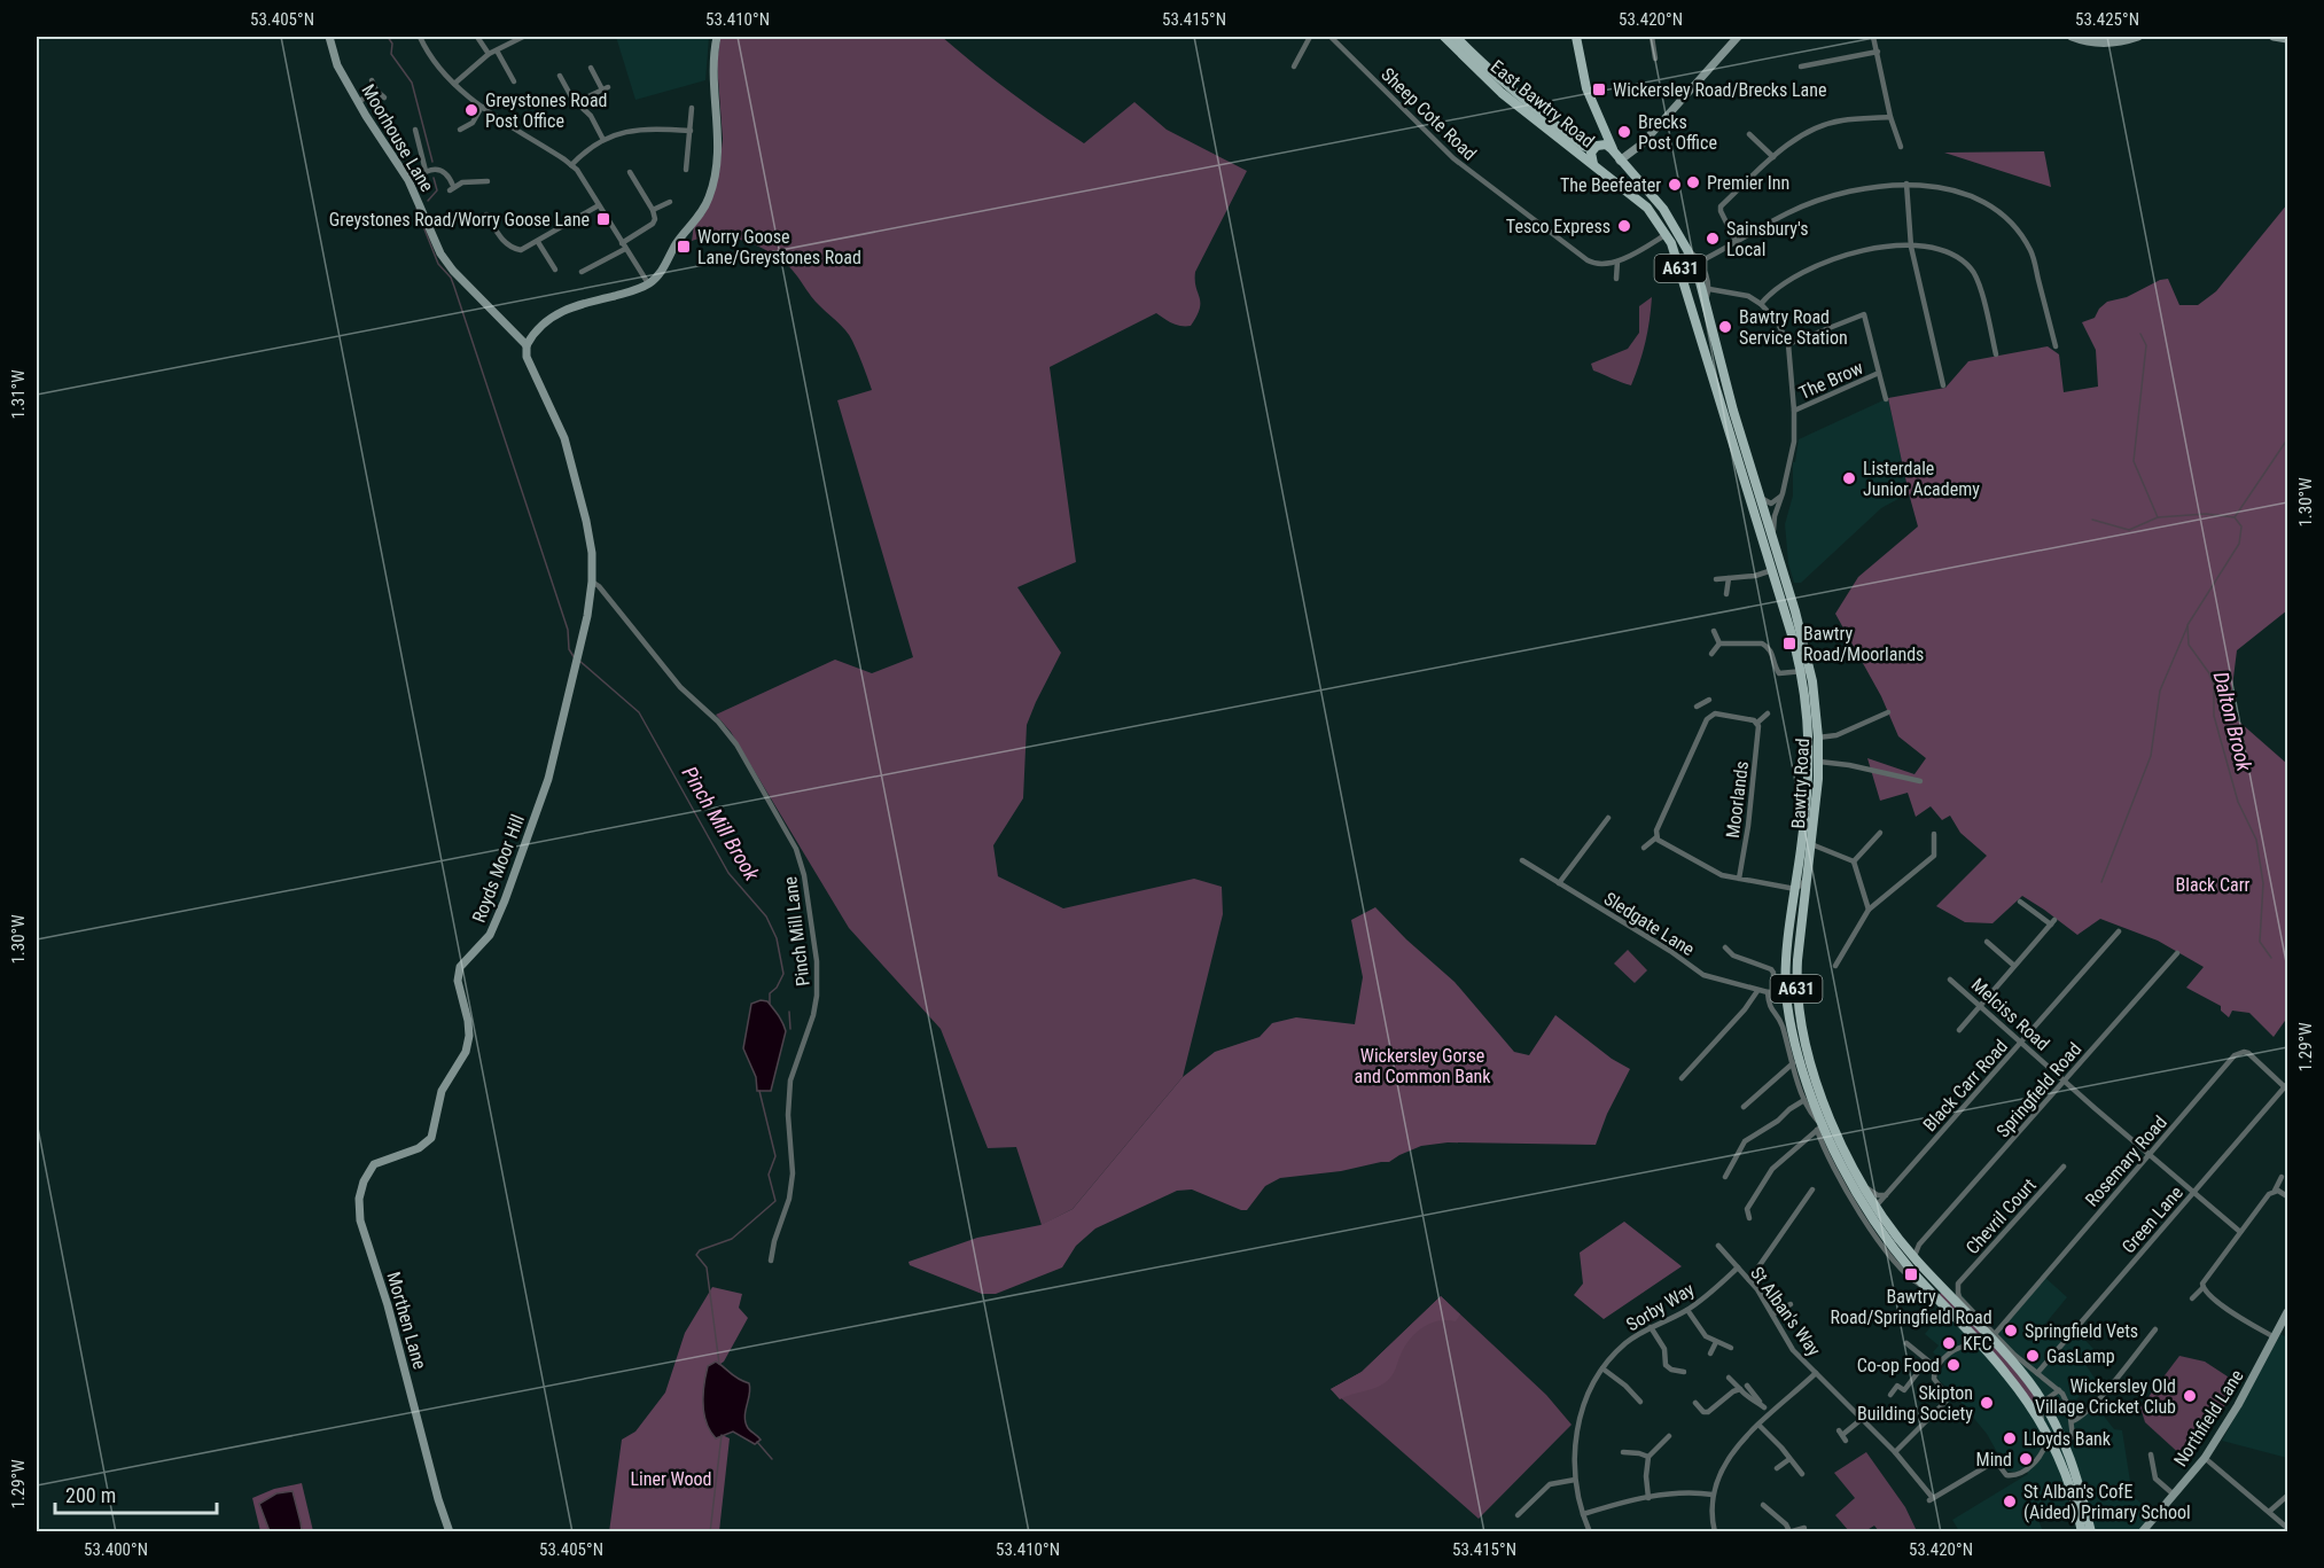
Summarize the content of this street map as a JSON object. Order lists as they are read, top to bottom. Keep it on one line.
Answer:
{"streets":{"main road":["East Bawtry Road","Moorhouse Lane","A631","Bawtry Road","Royds Moor Hill","Morthen Lane","Northfield Lane"],"street":["Sheep Cote Road","The Brow","Moorlands","Sledgate Lane","Pinch Mill Lane","Melciss Road","Black Carr Road","Springfield Road","Rosemary Road","Chevril Court","Green Lane","Sorby Way","St Alban's Way"]},"crossings":[["East Bawtry Road","Bawtry Road"],["Moorhouse Lane","Royds Moor Hill"],["A631","Bawtry Road"],["Bawtry Road","Sledgate Lane"],["Bawtry Road","Black Carr Road"],["Bawtry Road","Springfield Road"],["Royds Moor Hill","Pinch Mill Lane"],["Royds Moor Hill","Morthen Lane"],["Melciss Road","Black Carr Road"],["Melciss Road","Springfield Road"],["Melciss Road","Rosemary Road"],["Melciss Road","Green Lane"],["Rosemary Road","Chevril Court"],["Rosemary Road","Green Lane"],["Sorby Way","St Alban's Way"]],"water":["Dalton Brook","Pinch Mill Brook"],"parks":["Black Carr","Wickersley Gorse and Common Bank","Liner Wood"],"places":{"transit":["Wickersley Road/Brecks Lane","Greystones Road/Worry Goose Lane","Worry Goose Lane/Greystones Road","Bawtry Road/Moorlands","Bawtry Road/Springfield Road"],"other":["Greystones Road Post Office","Brecks Post Office","Premier Inn","The Beefeater","Tesco Express","Sainsbury's Local","Bawtry Road Service Station","Listerdale Junior Academy","Springfield Vets","KFC","GasLamp","Co-op Food","Wickersley Old Village Cricket Club","Skipton Building Society","Lloyds Bank","Mind","St Alban's CofE (Aided) Primary School"]},"scale_bar":"200 m","coordinates":["53.405°N","53.410°N","53.415°N","53.420°N","53.425°N","1.31°W","1.30°W","1.29°W","53.400°N"]}
